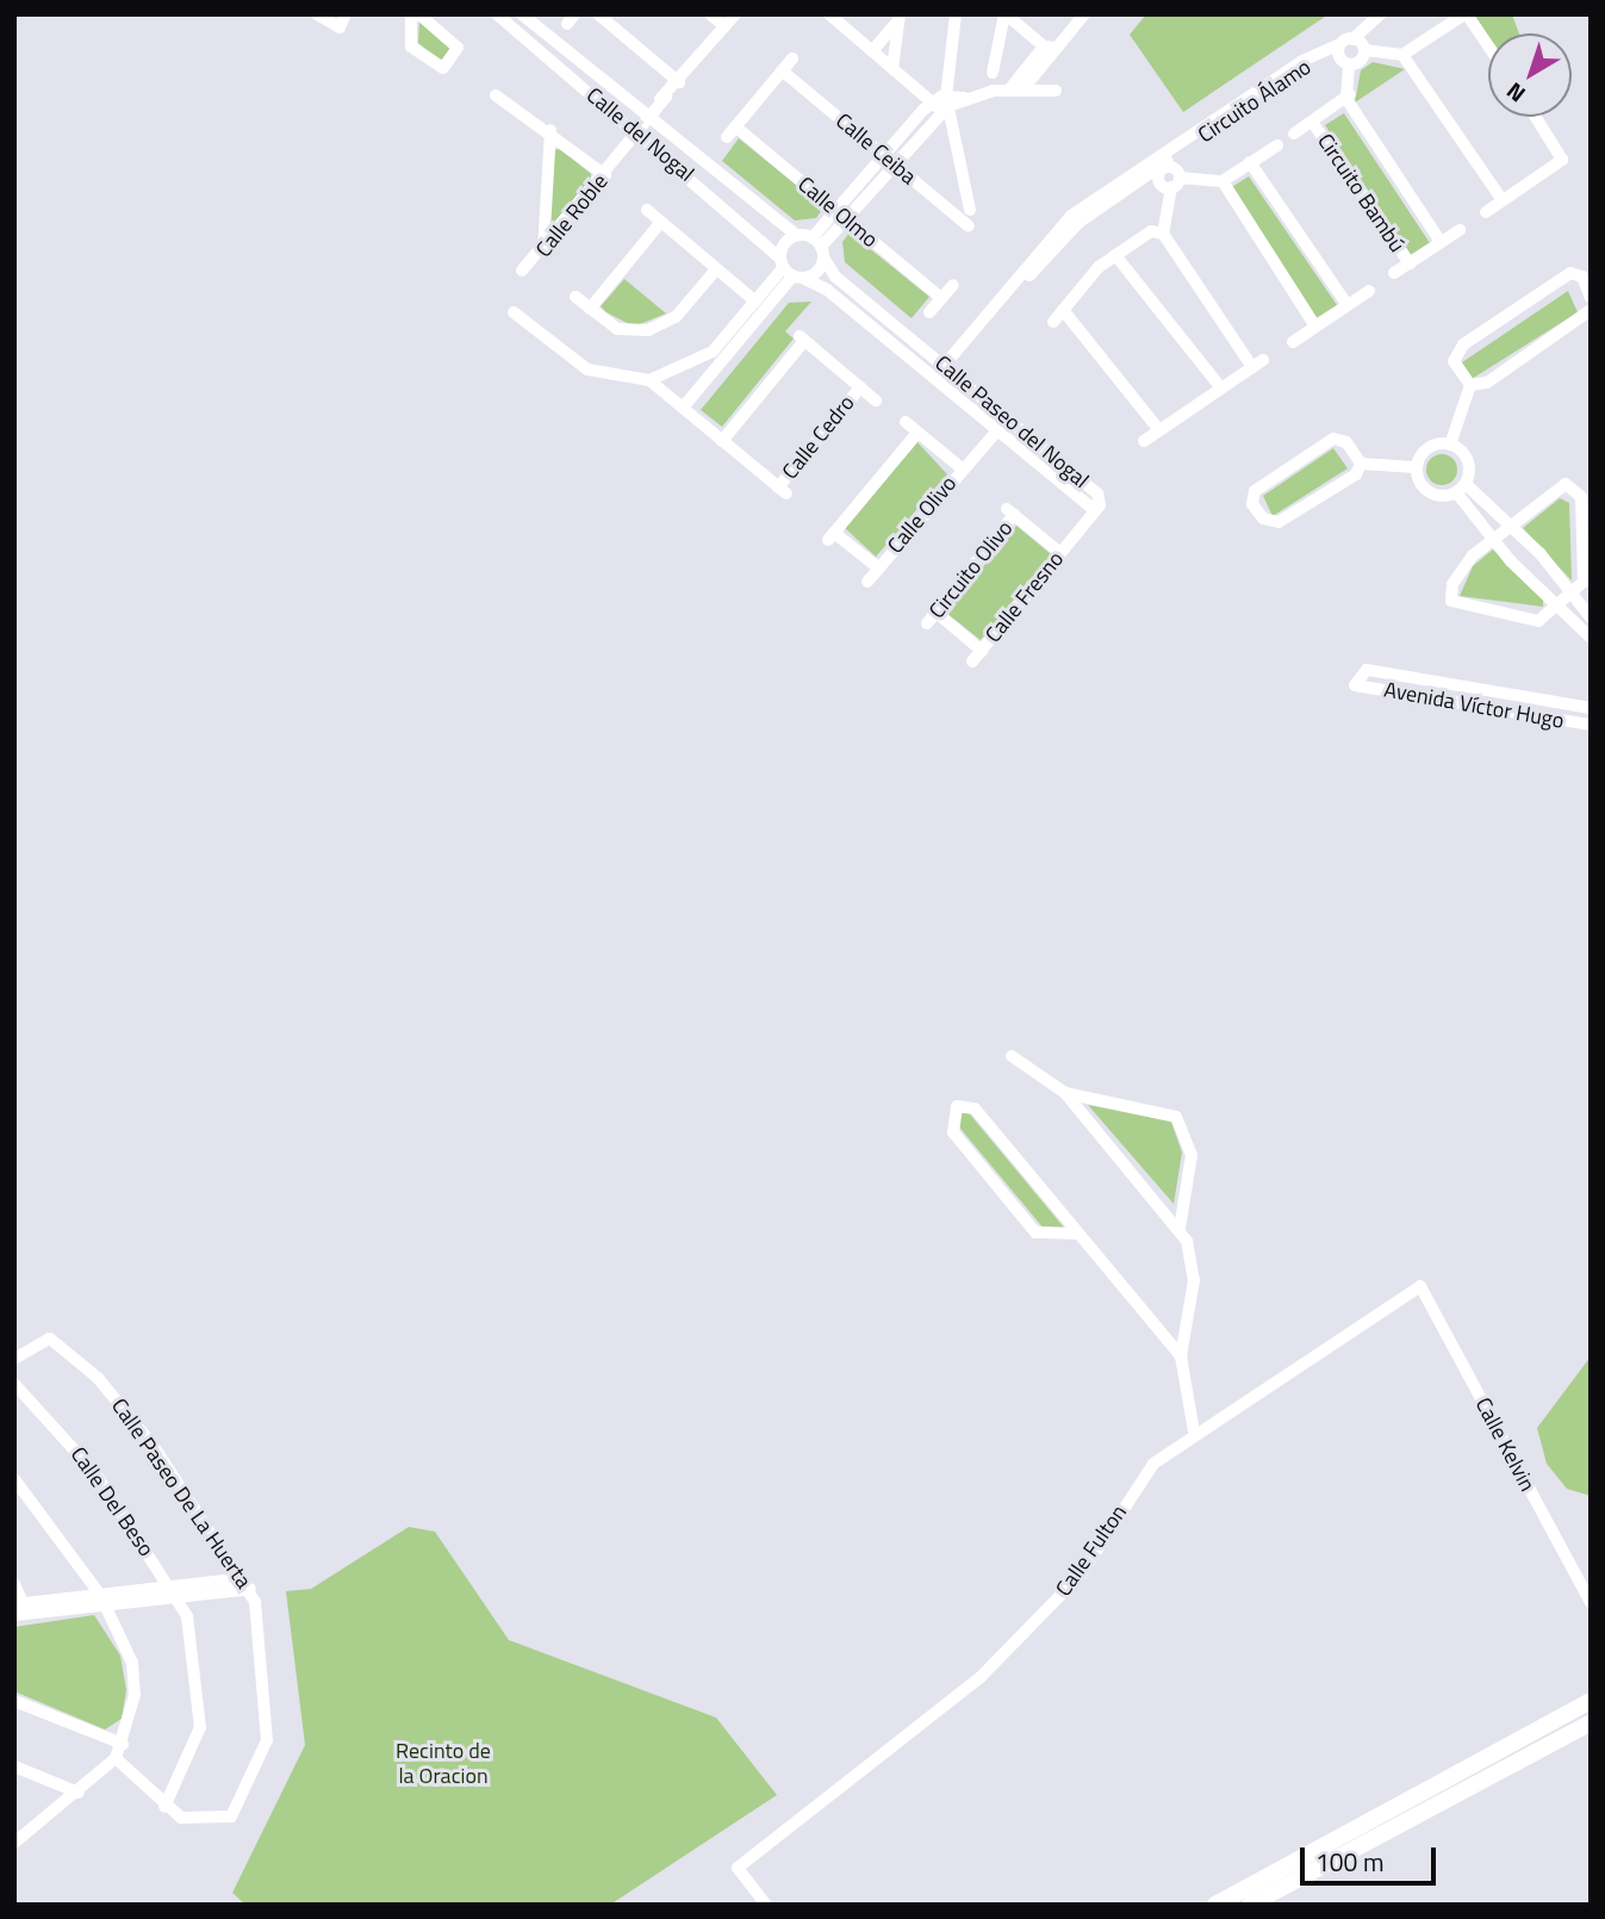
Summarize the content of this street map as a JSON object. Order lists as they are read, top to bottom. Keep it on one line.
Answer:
{"streets":{"street":["Circuito Álamo","Calle del Nogal","Calle Ceiba","Circuito Bambú","Calle Olmo","Calle Roble","Calle Paseo del Nogal","Calle Cedro","Calle Olivo","Circuito Olivo","Calle Fresno","Avenida Víctor Hugo","Calle Kelvin","Calle Paseo De La Huerta","Calle Del Beso","Calle Fulton"]},"crossings":[["Circuito Álamo","Calle Paseo del Nogal"],["Calle del Nogal","Calle Roble"],["Calle del Nogal","Calle Paseo del Nogal"],["Calle Ceiba","Calle Olmo"],["Calle Paseo del Nogal","Calle Olivo"],["Calle Paseo del Nogal","Calle Fresno"],["Circuito Olivo","Calle Fresno"],["Calle Kelvin","Calle Fulton"],["Calle Paseo De La Huerta","Calle Del Beso"]],"parks":["Recinto de la Oracion"],"scale_bar":"100 m","north":"bottom left"}
